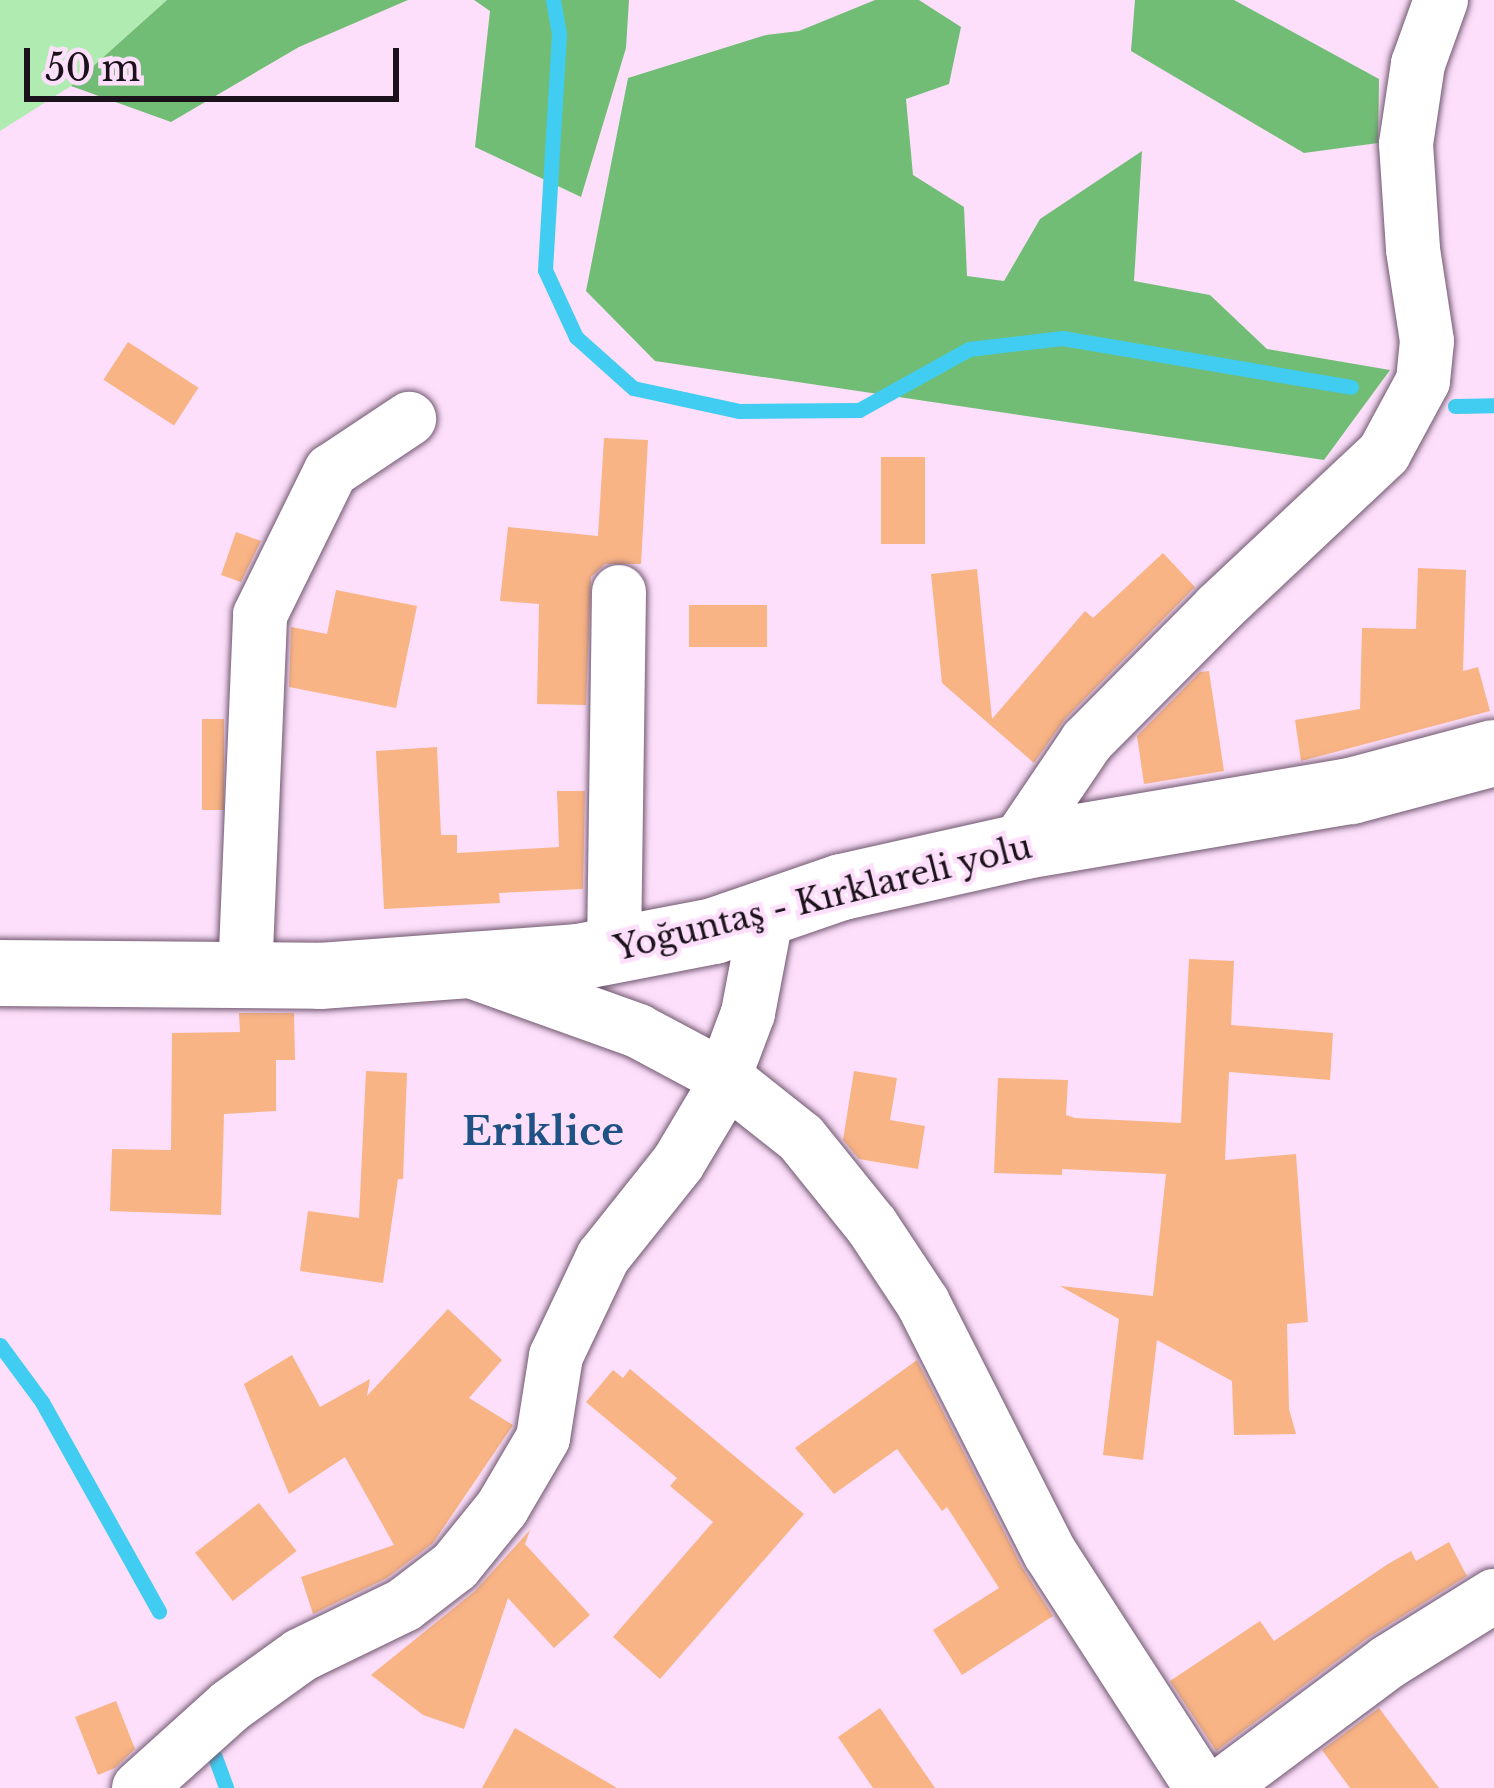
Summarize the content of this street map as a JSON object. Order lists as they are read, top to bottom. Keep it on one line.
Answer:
{"streets":{"street":["Yoğuntaş - Kırklareli yolu"]},"districts":["Eriklice"],"scale_bar":"50 m"}
